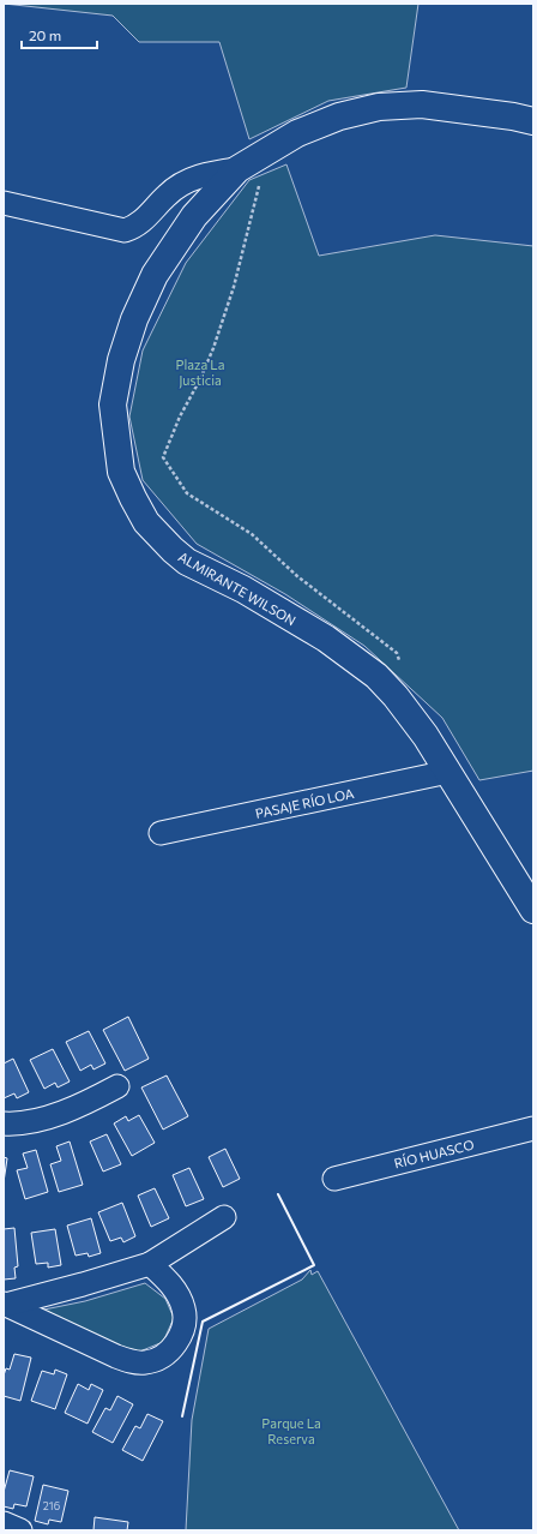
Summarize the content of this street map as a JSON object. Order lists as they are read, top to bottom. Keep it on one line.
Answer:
{"streets":{"street":["ALMIRANTE WILSON","PASAJE RÍO LOA","RÍO HUASCO"]},"crossings":[["ALMIRANTE WILSON","PASAJE RÍO LOA"]],"parks":["Plaza La Justicia","Parque La Reserva"],"house_numbers":["216"],"scale_bar":"20 m"}
